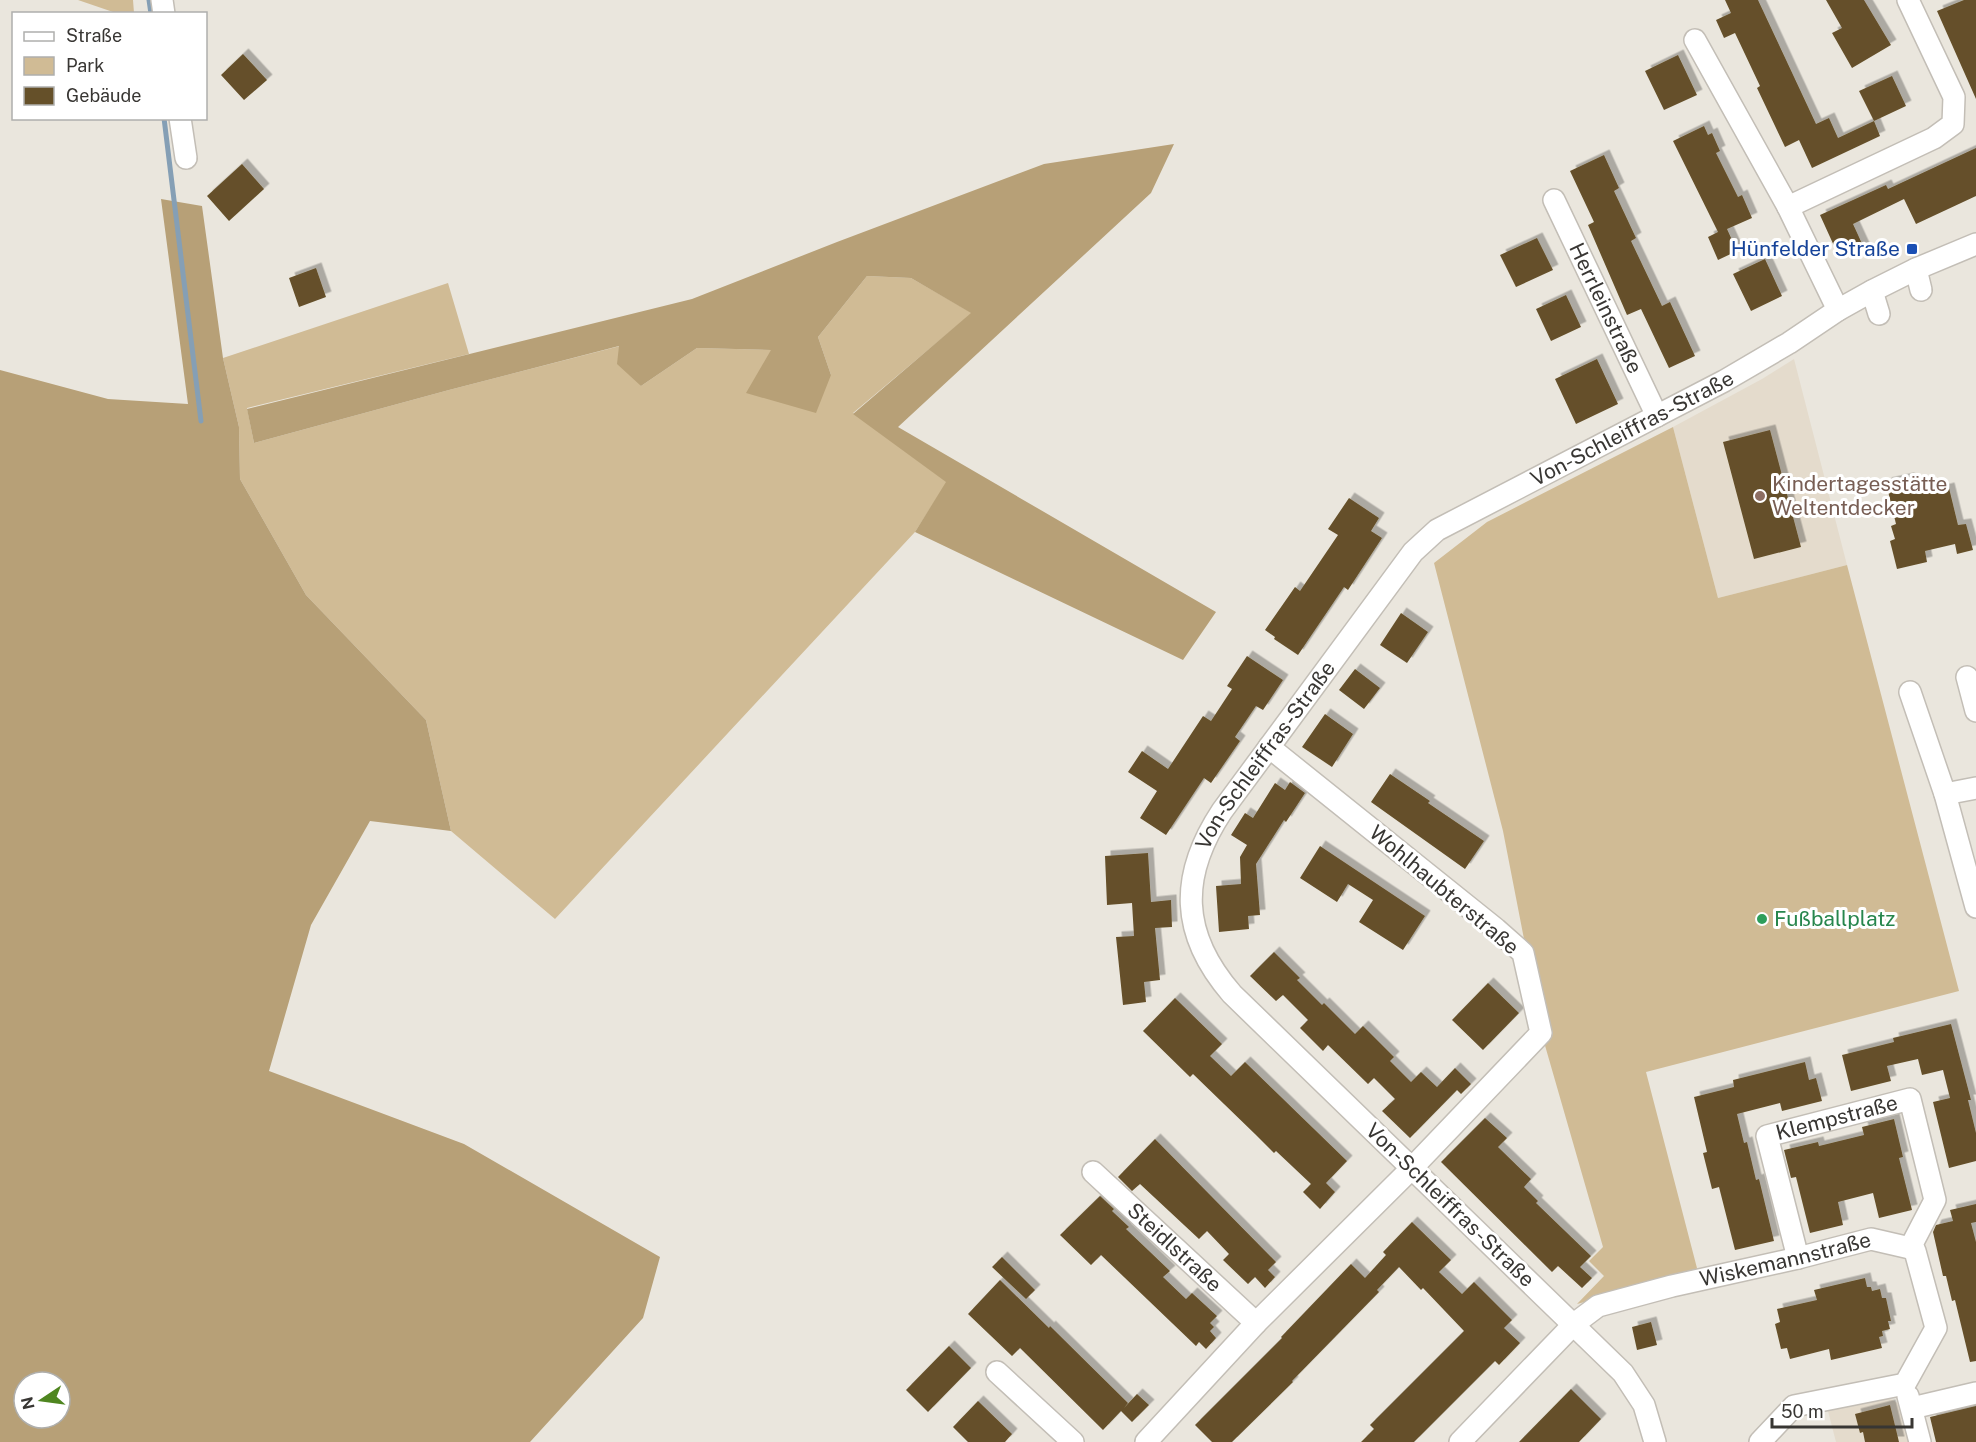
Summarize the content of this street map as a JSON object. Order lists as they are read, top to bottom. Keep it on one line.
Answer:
{"streets":{"street":["Herrleinstraße","Von-Schleiffras-Straße","Wohlhaubterstraße","Klempstraße","Steidlstraße","Wiskemannstraße"]},"crossings":[["Herrleinstraße","Von-Schleiffras-Straße"],["Von-Schleiffras-Straße","Wohlhaubterstraße"],["Von-Schleiffras-Straße","Wiskemannstraße"],["Klempstraße","Wiskemannstraße"]],"places":{"transit":["Hünfelder Straße"],"other":["Kindertagesstätte Weltentdecker","Fußballplatz"]},"legend":["Straße","Park","Gebäude"],"scale_bar":"50 m","north":"left"}
